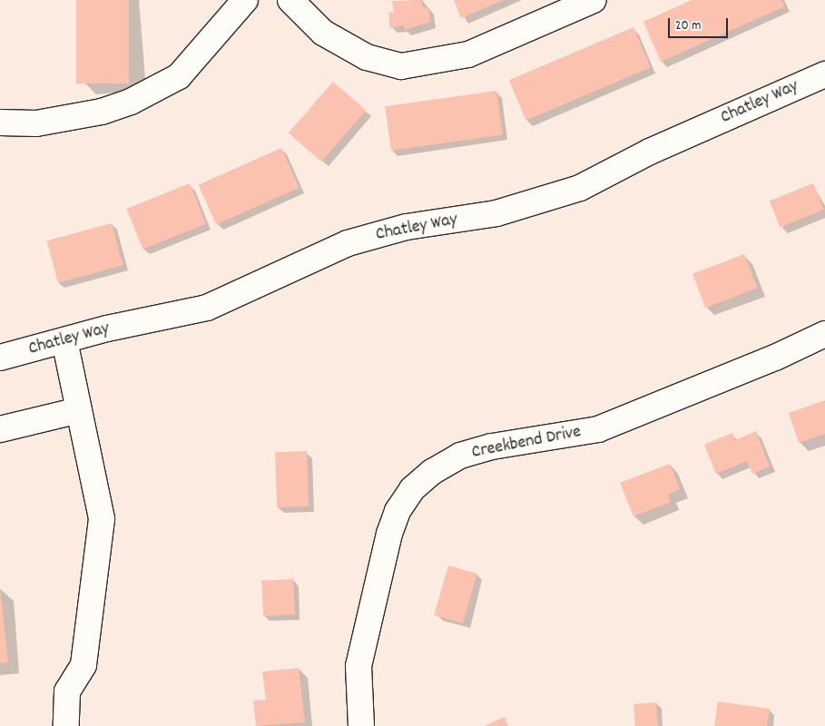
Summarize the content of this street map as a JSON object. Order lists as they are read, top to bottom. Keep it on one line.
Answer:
{"streets":{"street":["Chatley Way","Creekbend Drive"]},"scale_bar":"20 m"}
